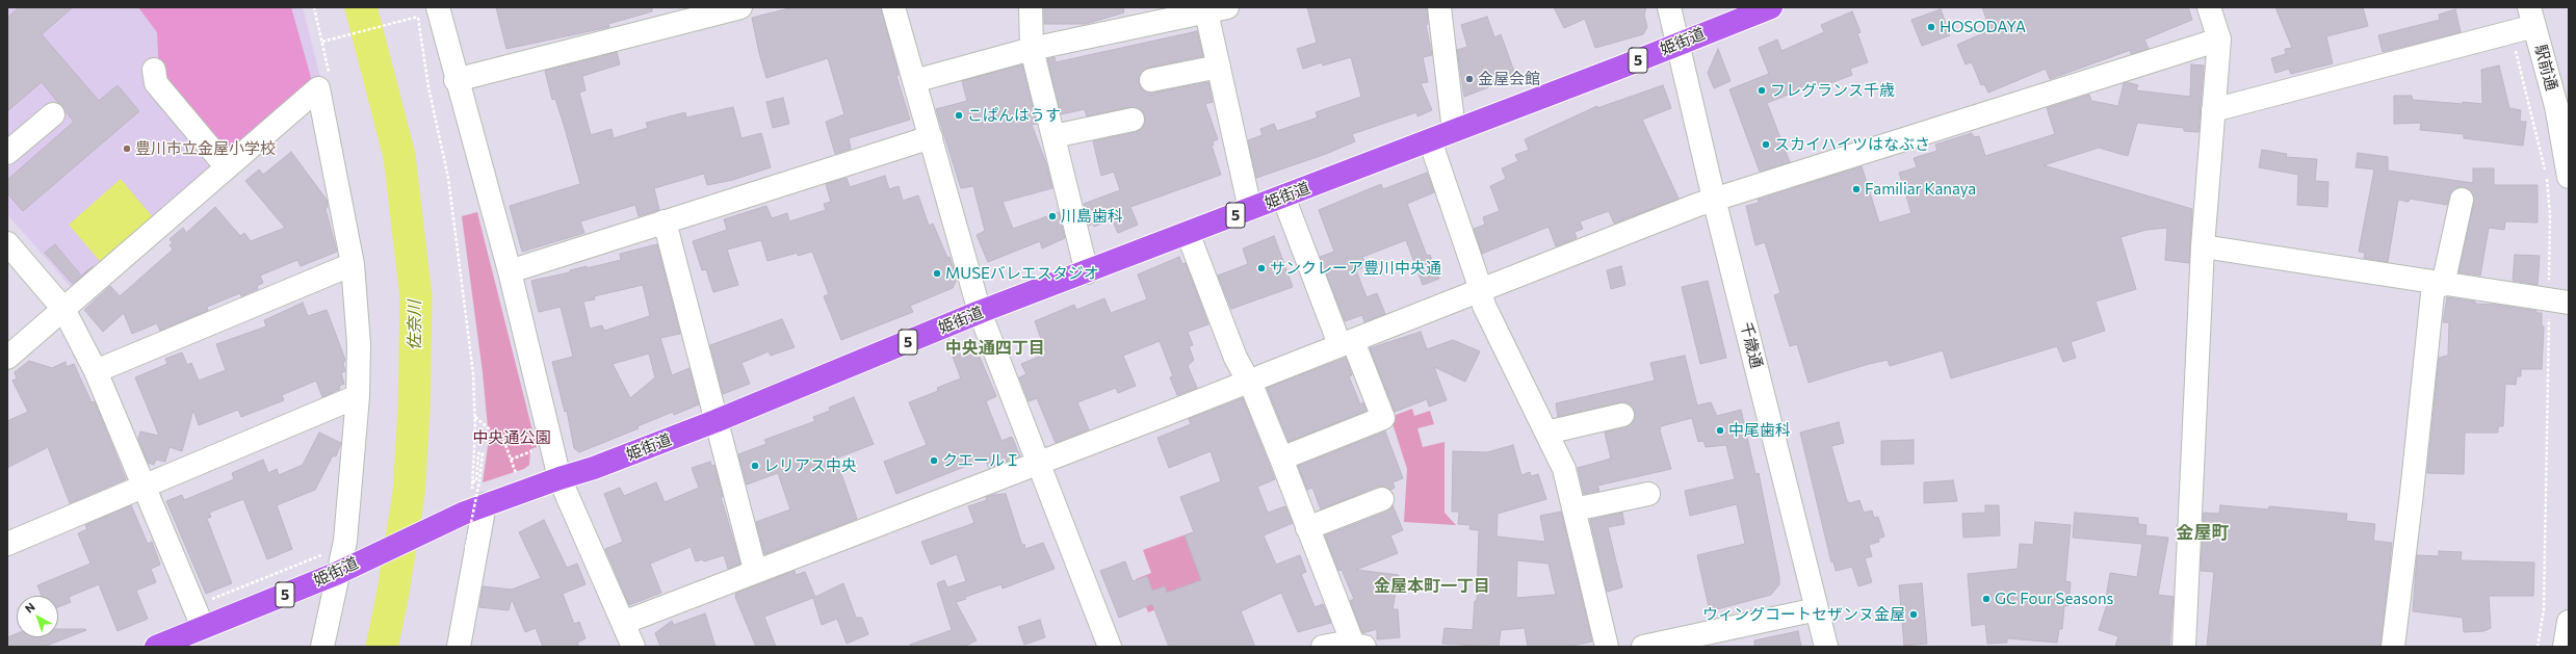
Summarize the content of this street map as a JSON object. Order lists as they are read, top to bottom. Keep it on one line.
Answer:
{"streets":{"main road":["姫街道","5"],"street":["駅前通","千歳通"]},"crossings":[["姫街道","千歳通"]],"districts":["中央通四丁目","金屋町","金屋本町一丁目"],"water":["佐奈川"],"parks":["中央通公園"],"places":["HOSODAYA","金屋会館","フレグランス千歳","こぱんはうす","スカイハイツはなぶさ","豊川市立金屋小学校","Familiar Kanaya","川島歯科","サンクレーア豊川中央通","MUSEバレエスタジオ","中尾歯科","クエールＩ","レリアス中央","GC Four Seasons","ウィングコートセザンヌ金屋"],"north":"top left"}
